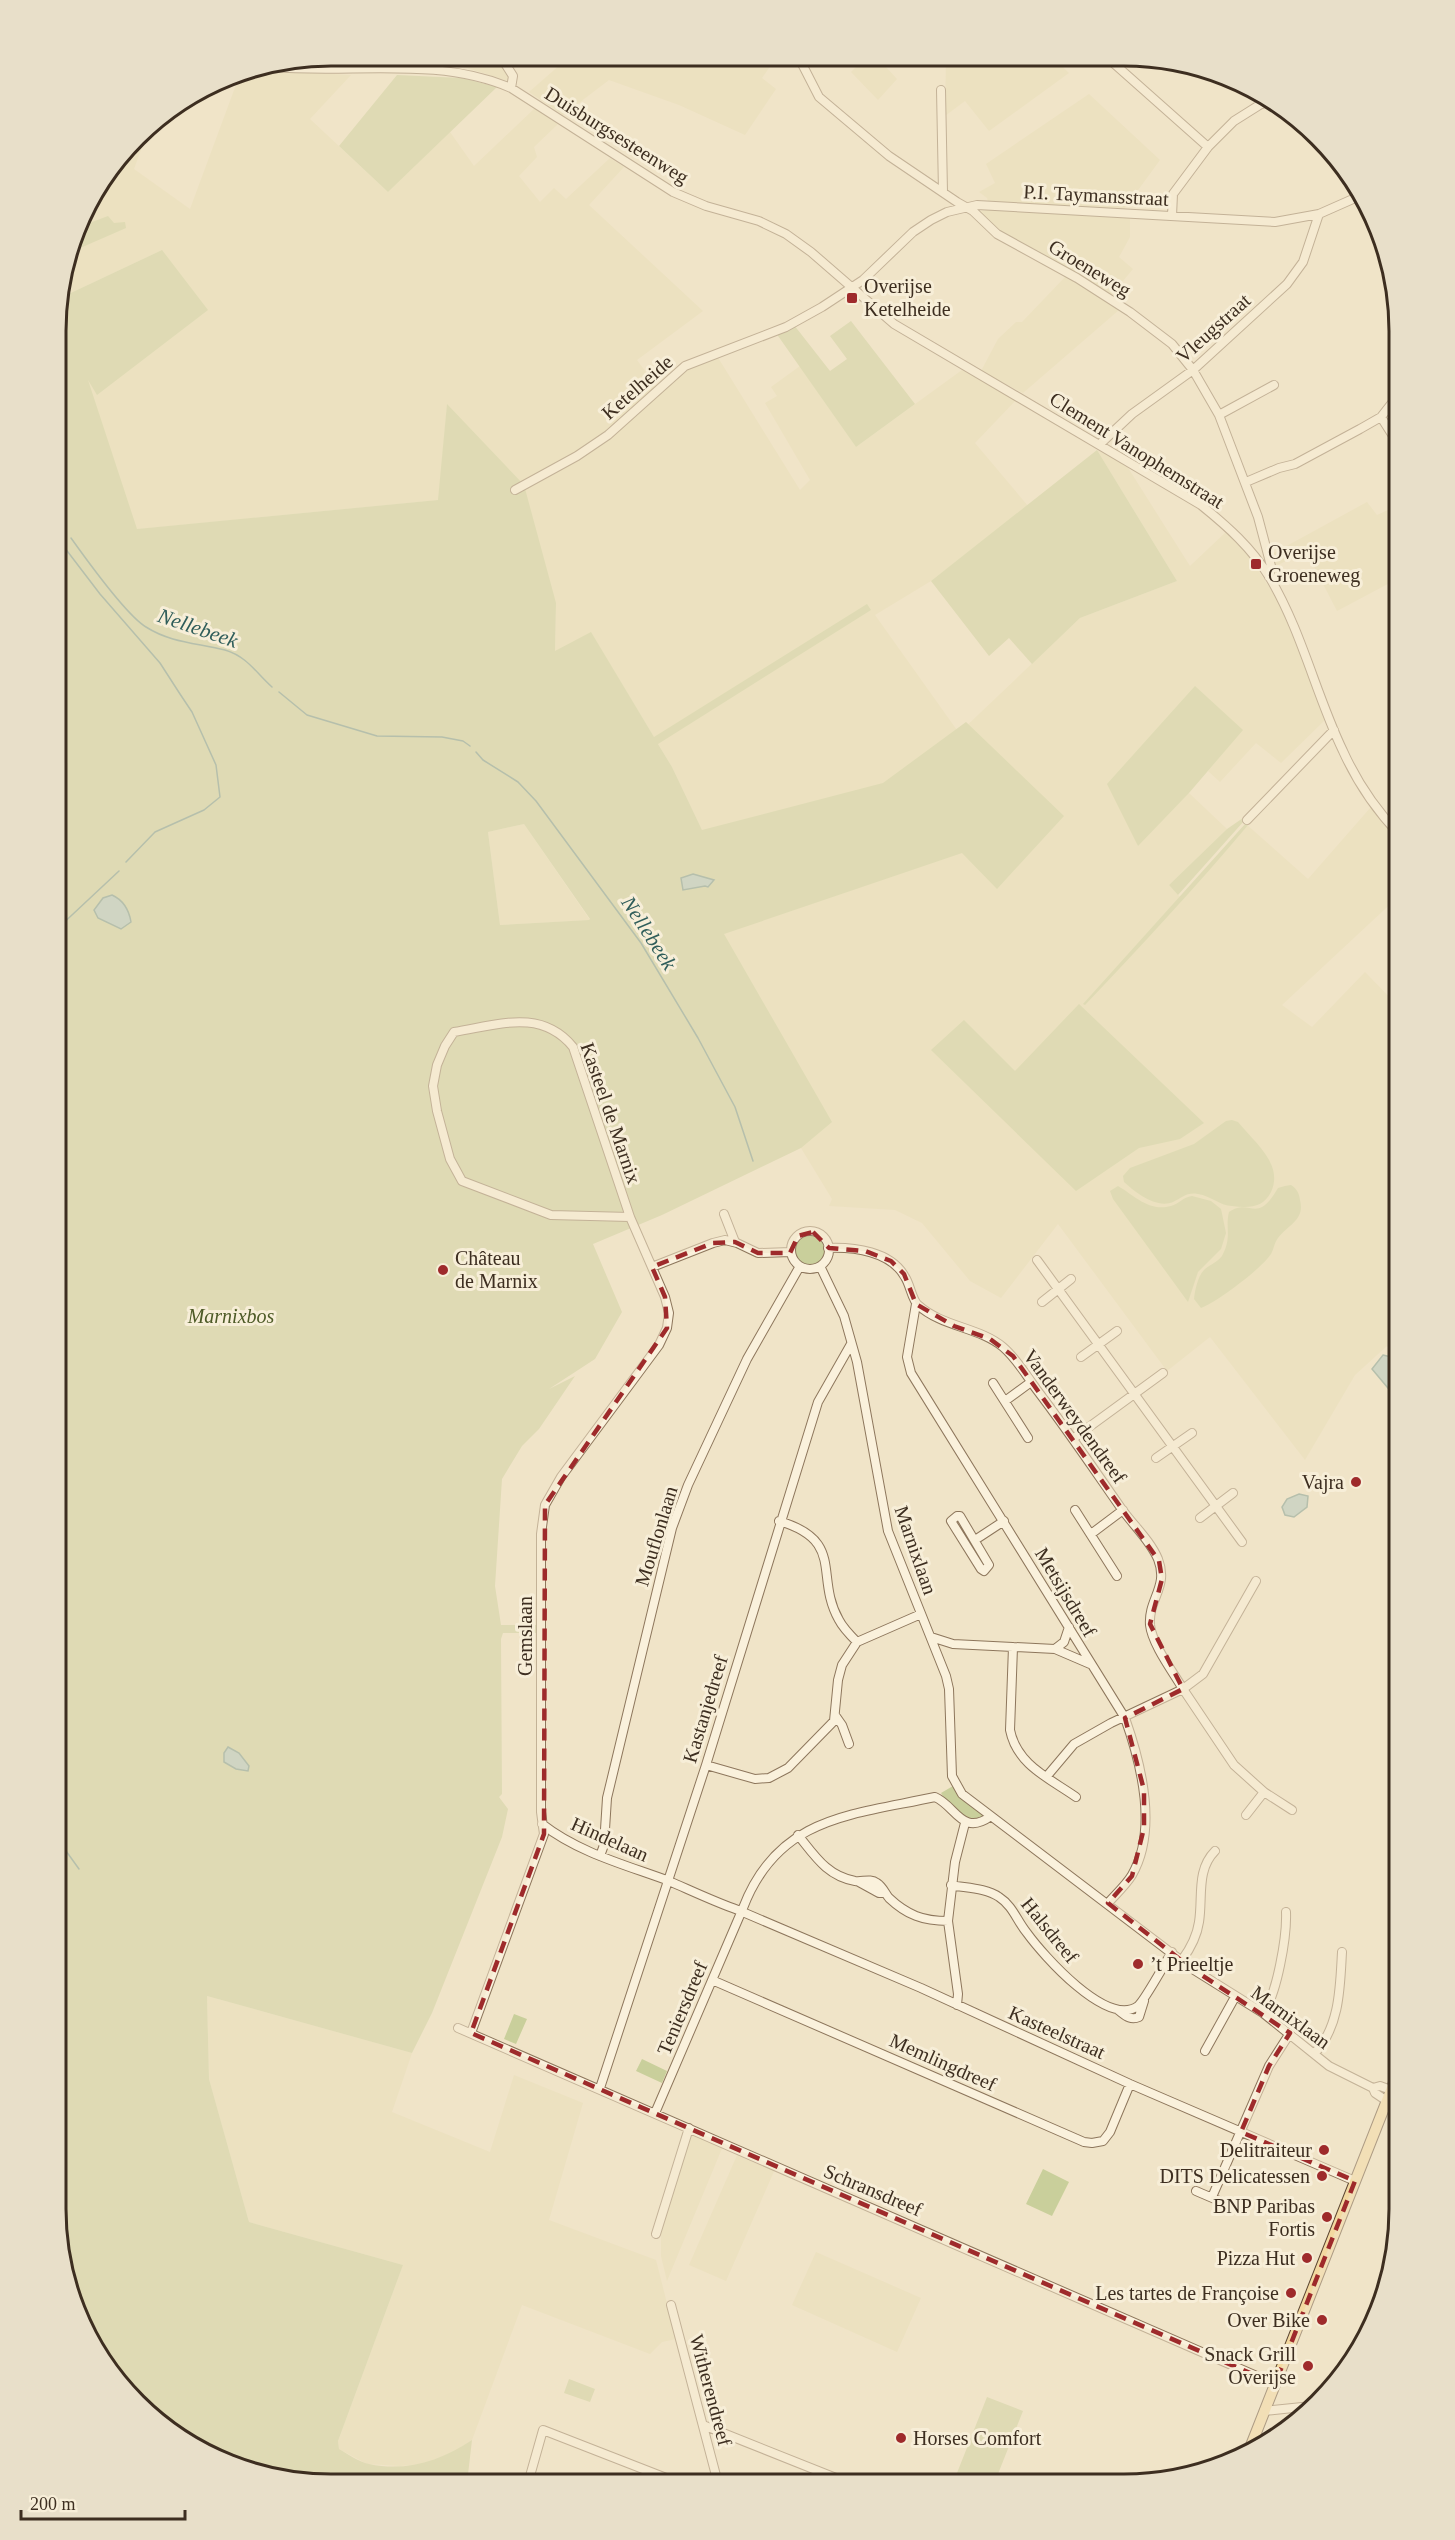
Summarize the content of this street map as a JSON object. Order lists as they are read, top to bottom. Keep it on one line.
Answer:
{"streets":{"street":["Duisburgsesteenweg","P.I. Taymansstraat","Groeneweg","Vleugstraat","Ketelheide","Clement Vanophemstraat","Kasteel de Marnix","Vanderweydendreef","Mouflonlaan","Marnixlaan","Metsijsdreef","Gemslaan","Kastanjedreef","Hindelaan","Halsdreef","Teniersdreef","Kasteelstraat","Memlingdreef","Schransdreef","Witherendreef"]},"crossings":[["Duisburgsesteenweg","P.I. Taymansstraat"],["Duisburgsesteenweg","Ketelheide"],["Duisburgsesteenweg","Clement Vanophemstraat"],["P.I. Taymansstraat","Groeneweg"],["P.I. Taymansstraat","Vleugstraat"],["P.I. Taymansstraat","Ketelheide"],["P.I. Taymansstraat","Clement Vanophemstraat"],["Groeneweg","Vleugstraat"],["Groeneweg","Clement Vanophemstraat"],["Vleugstraat","Clement Vanophemstraat"],["Ketelheide","Clement Vanophemstraat"],["Kasteel de Marnix","Gemslaan"],["Vanderweydendreef","Metsijsdreef"],["Mouflonlaan","Marnixlaan"],["Mouflonlaan","Hindelaan"],["Marnixlaan","Metsijsdreef"],["Marnixlaan","Kastanjedreef"],["Marnixlaan","Halsdreef"],["Gemslaan","Hindelaan"],["Gemslaan","Schransdreef"],["Kastanjedreef","Hindelaan"],["Kastanjedreef","Kasteelstraat"],["Kastanjedreef","Schransdreef"],["Hindelaan","Kasteelstraat"],["Teniersdreef","Kasteelstraat"],["Teniersdreef","Memlingdreef"],["Teniersdreef","Schransdreef"],["Kasteelstraat","Memlingdreef"]],"water":["Nellebeek"],"parks":["Marnixbos"],"places":{"transit":["Overijse Ketelheide","Overijse Groeneweg"],"other":["Château de Marnix","Vajra","’t Prieeltje","Delitraiteur","DITS Delicatessen","BNP Paribas Fortis","Pizza Hut","Les tartes de Françoise","Over Bike","Snack Grill Overijse","Horses Comfort"]},"scale_bar":"200 m"}
